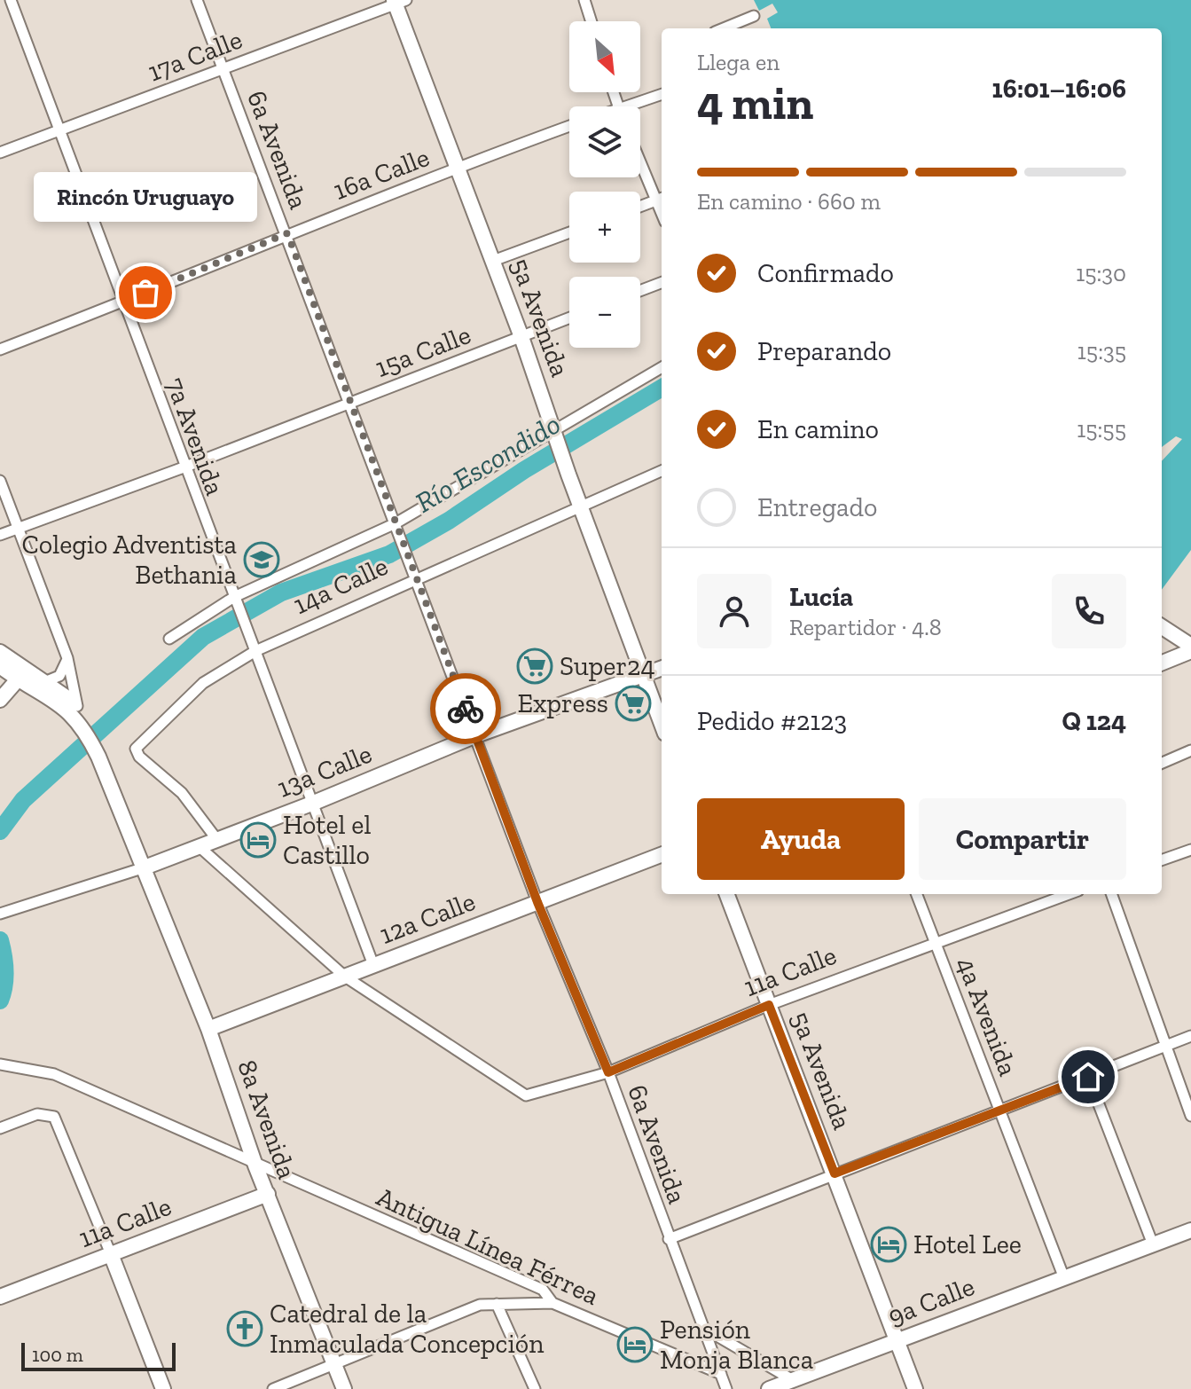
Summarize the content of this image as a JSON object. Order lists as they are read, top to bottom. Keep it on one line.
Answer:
{"streets":{"street":["17a Calle","6a Avenida","16a Calle","5a Avenida","15a Calle","7a Avenida","14a Calle","13a Calle","12a Calle","11a Calle","4a Avenida","8a Avenida","Antigua Línea Férrea","9a Calle"]},"crossings":[["17a Calle","6a Avenida"],["17a Calle","5a Avenida"],["17a Calle","7a Avenida"],["6a Avenida","16a Calle"],["6a Avenida","15a Calle"],["6a Avenida","14a Calle"],["6a Avenida","13a Calle"],["6a Avenida","12a Calle"],["6a Avenida","11a Calle"],["6a Avenida","Antigua Línea Férrea"],["16a Calle","5a Avenida"],["16a Calle","7a Avenida"],["5a Avenida","15a Calle"],["5a Avenida","14a Calle"],["5a Avenida","13a Calle"],["5a Avenida","11a Calle"],["5a Avenida","9a Calle"],["15a Calle","7a Avenida"],["15a Calle","8a Avenida"],["7a Avenida","14a Calle"],["7a Avenida","13a Calle"],["7a Avenida","12a Calle"],["14a Calle","13a Calle"],["13a Calle","8a Avenida"],["12a Calle","11a Calle"],["12a Calle","8a Avenida"],["11a Calle","4a Avenida"],["11a Calle","8a Avenida"],["4a Avenida","9a Calle"],["8a Avenida","Antigua Línea Férrea"]],"water":["Río Escondido"],"places":{"other":["Rincón Uruguayo"],"school or university":["Colegio Adventista Bethania"],"supermarket":["Super24","Express"],"hotel":["Hotel el Castillo","Hotel Lee","Pensión Monja Blanca"],"church":["Catedral de la Inmaculada Concepción"]},"scale_bar":"100 m","north":"bottom right","page":{"map_buttons":["+","−"],"heading":["4 min","Llega en","16:01–16:06"],"panel":["Lucía","Repartidor · 4.8","Pedido #2123","Q 124"],"bar":"En camino · 660 m","bubble":"Rincón Uruguayo","list":[["Confirmado","15:30"],["Preparando","15:35"],["En camino","15:55"],"Entregado"],"buttons":["Ayuda","Compartir"],"scale":"100 m"}}
